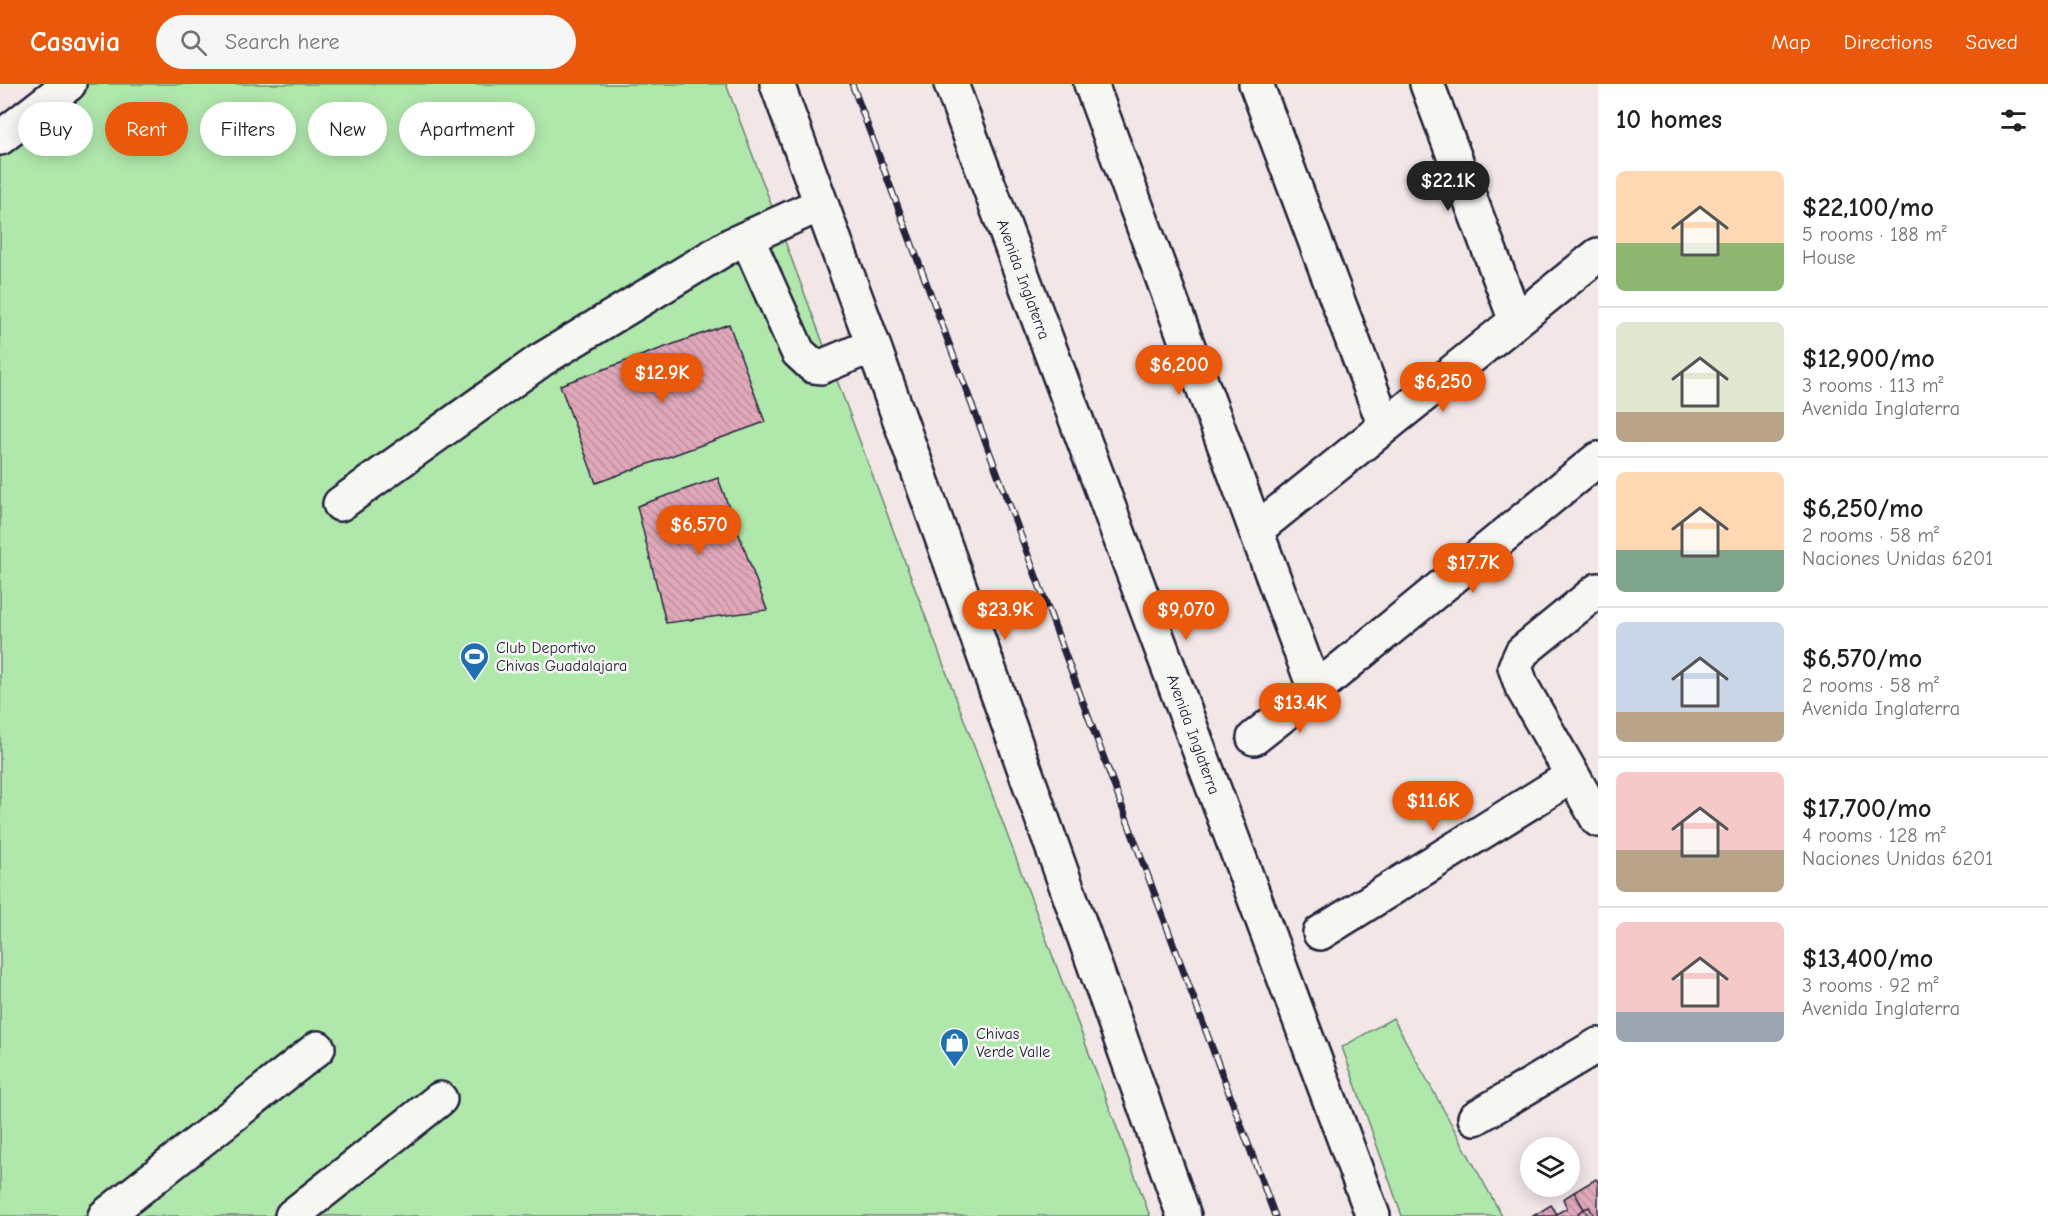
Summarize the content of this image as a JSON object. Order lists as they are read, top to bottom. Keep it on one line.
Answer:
{"streets":{"street":["Avenida Inglaterra"]},"places":{"sports":["Club Deportivo Chivas Guadalajara"],"shop":["Chivas Verde Valle"]},"page":{"header":"Casavia","search":"Search here","nav":["Map","Directions","Saved"],"heading":"10 homes","chip":["Buy","Rent","Filters","New","Apartment"],"list":[{"name":"$22,100/mo","note":"5 rooms · 188 m² · House"},{"name":"$12,900/mo","note":"3 rooms · 113 m² · Avenida Inglaterra"},{"name":"$6,250/mo","note":"2 rooms · 58 m² · Naciones Unidas 6201"},{"name":"$6,570/mo","note":"2 rooms · 58 m² · Avenida Inglaterra"},{"name":"$17,700/mo","note":"4 rooms · 128 m² · Naciones Unidas 6201"},{"name":"$13,400/mo","note":"3 rooms · 92 m² · Avenida Inglaterra"}],"price":["$22.1K","$6,200","$12.9K","$6,250","$6,570","$17.7K","$23.9K","$9,070","$13.4K","$11.6K"]}}
